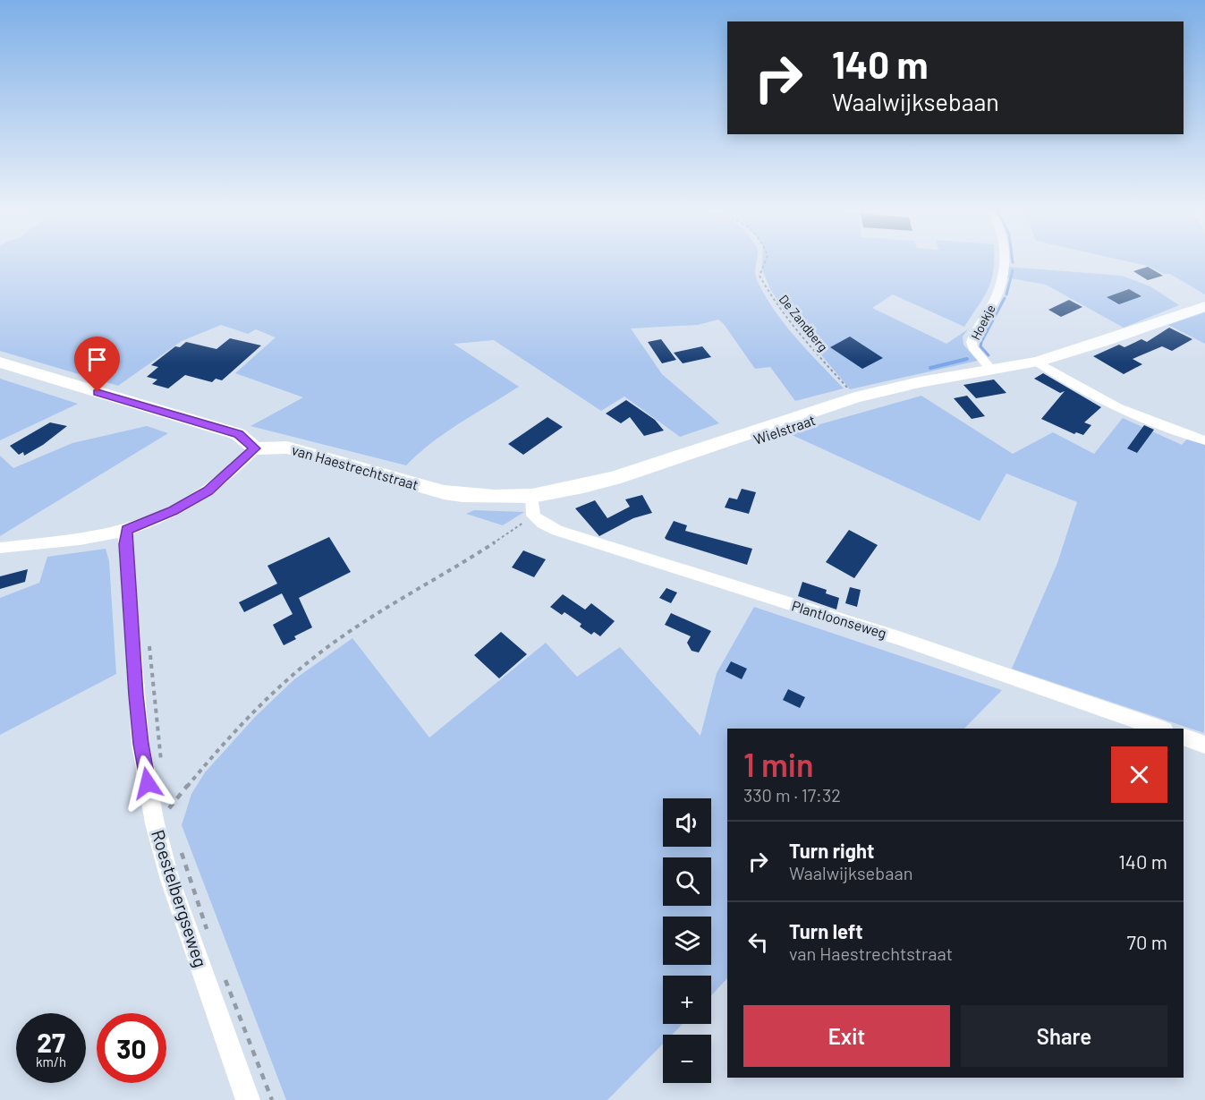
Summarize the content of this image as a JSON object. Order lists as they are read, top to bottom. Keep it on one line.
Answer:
{"streets":{"street":["Hoekje","Wielstraat","van Haestrechtstraat","Plantloonseweg","Roestelbergseweg"],"path":["De Zandberg"]},"crossings":[["Hoekje","Wielstraat"],["Wielstraat","van Haestrechtstraat"],["Plantloonseweg","Roestelbergseweg"]],"page":{"turn":["140 m","Waalwijksebaan"],"heading":["1 min","330 m · 17:32"],"map_buttons":["+","−"],"list":[{"name":"Turn right","note":"Waalwijksebaan","value":"140 m"},{"name":"Turn left","note":"van Haestrechtstraat","value":"70 m"}],"buttons":["Exit","Share"],"speed":"27 km/h","limit":"30"}}
